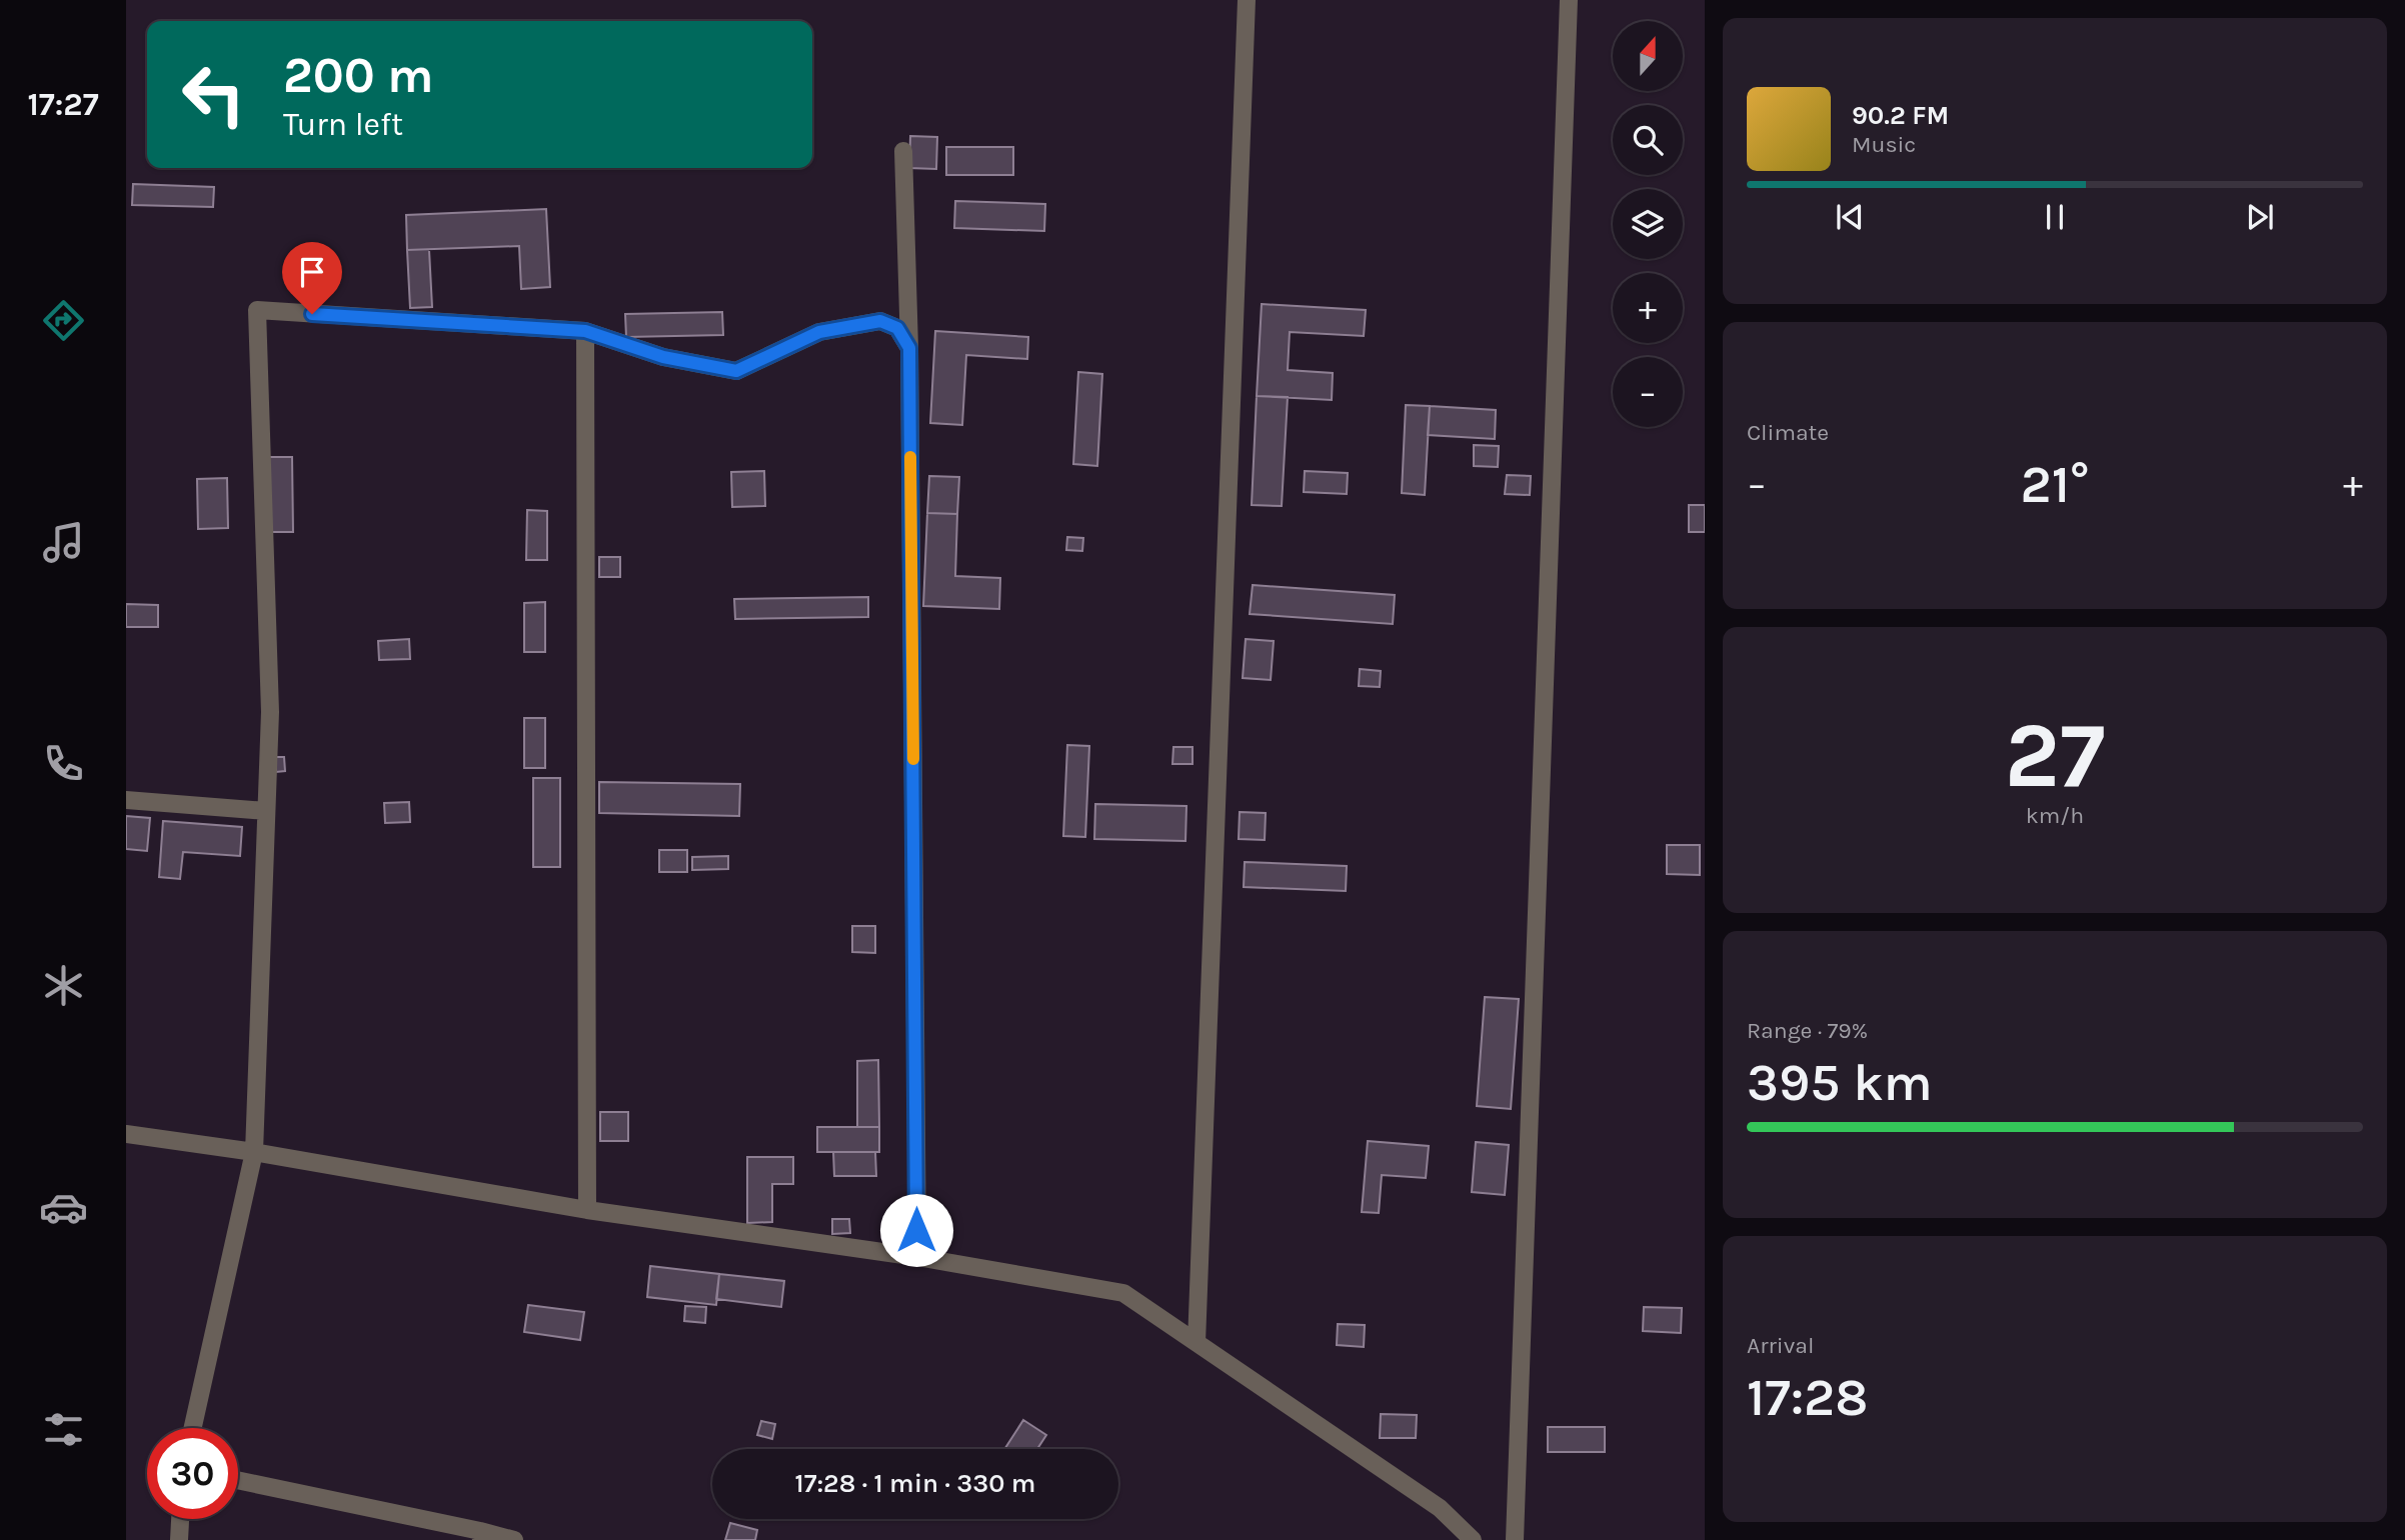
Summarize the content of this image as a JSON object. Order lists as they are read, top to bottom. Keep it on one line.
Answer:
{"north":"top","page":{"tabs":"17:27","map_buttons":["+","−"],"turn":["200 m","Turn left"],"song":["90.2 FM","Music"],"tile":["Climate",["27","km/h"],["Range · 79%","395 km"],["Arrival","17:28"]],"heat":["−","21°","+"],"limit":"30","trip":"17:28 · 1 min · 330 m"}}
